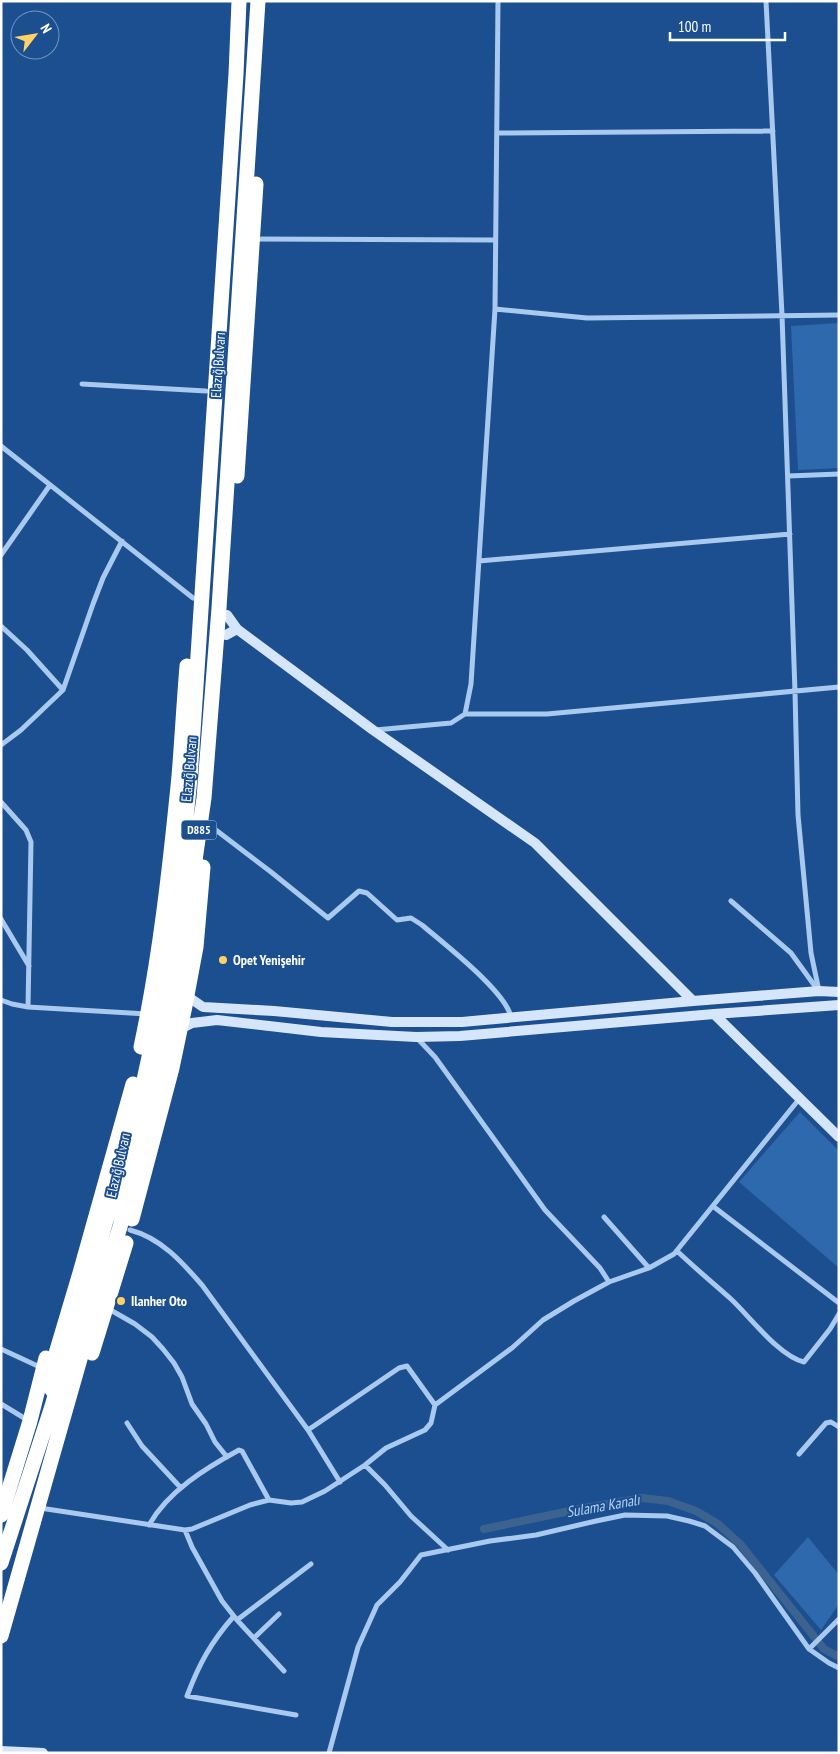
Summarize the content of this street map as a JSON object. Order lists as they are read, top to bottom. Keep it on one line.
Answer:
{"streets":{"highway":["Elazığ Bulvarı","D885"]},"water":["Sulama Kanalı"],"places":["Opet Yenişehir","Ilanher Oto"],"scale_bar":"100 m","north":"top right"}
